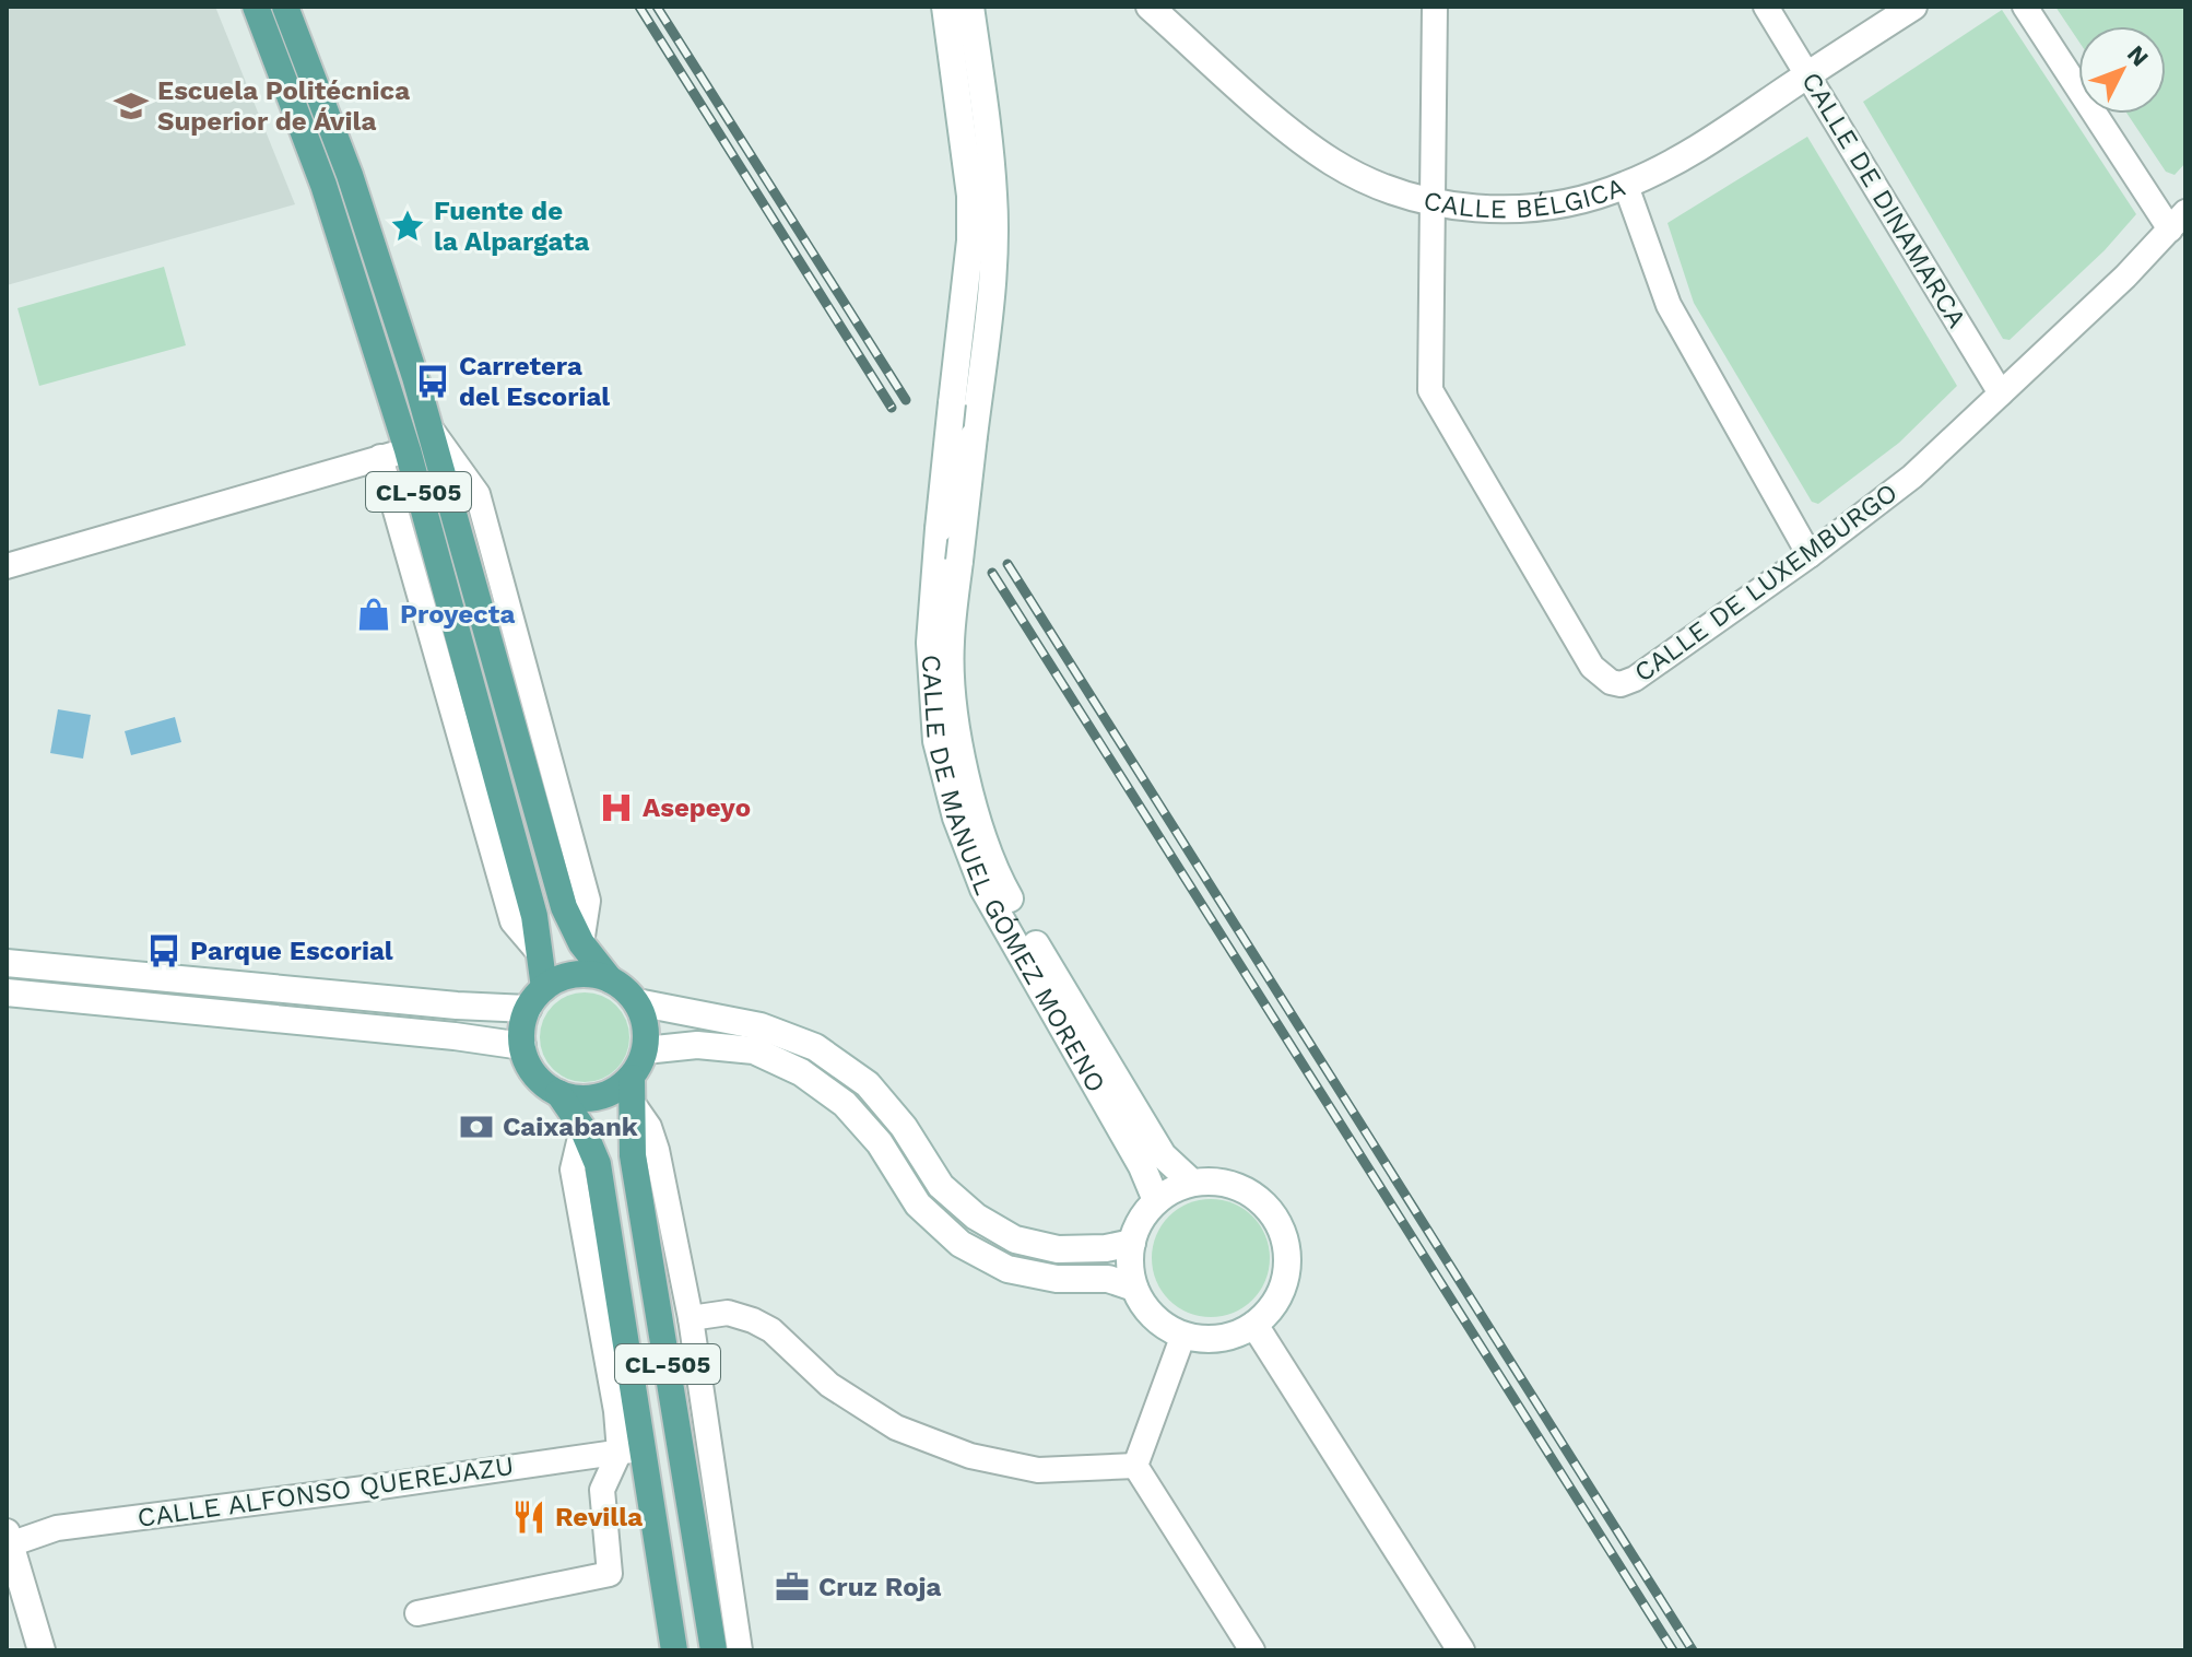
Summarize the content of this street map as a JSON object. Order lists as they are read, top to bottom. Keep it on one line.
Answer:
{"streets":{"main road":["CALLE BÉLGICA","CL-505","CALLE DE MANUEL GÓMEZ MORENO"],"street":["CALLE DE DINAMARCA","CALLE DE LUXEMBURGO","CALLE ALFONSO QUEREJAZU"]},"crossings":[["CALLE BÉLGICA","CALLE DE DINAMARCA"],["CALLE BÉLGICA","CALLE DE LUXEMBURGO"],["CALLE DE DINAMARCA","CALLE DE LUXEMBURGO"],["CL-505","CALLE ALFONSO QUEREJAZU"]],"places":{"school or university":["Escuela Politécnica Superior de Ávila"],"place":["Fuente de la Alpargata"],"bus stop":["Carretera del Escorial","Parque Escorial"],"shop":["Proyecta"],"hospital":["Asepeyo"],"bank":["Caixabank"],"restaurant":["Revilla"],"office":["Cruz Roja"]},"north":"top right"}
